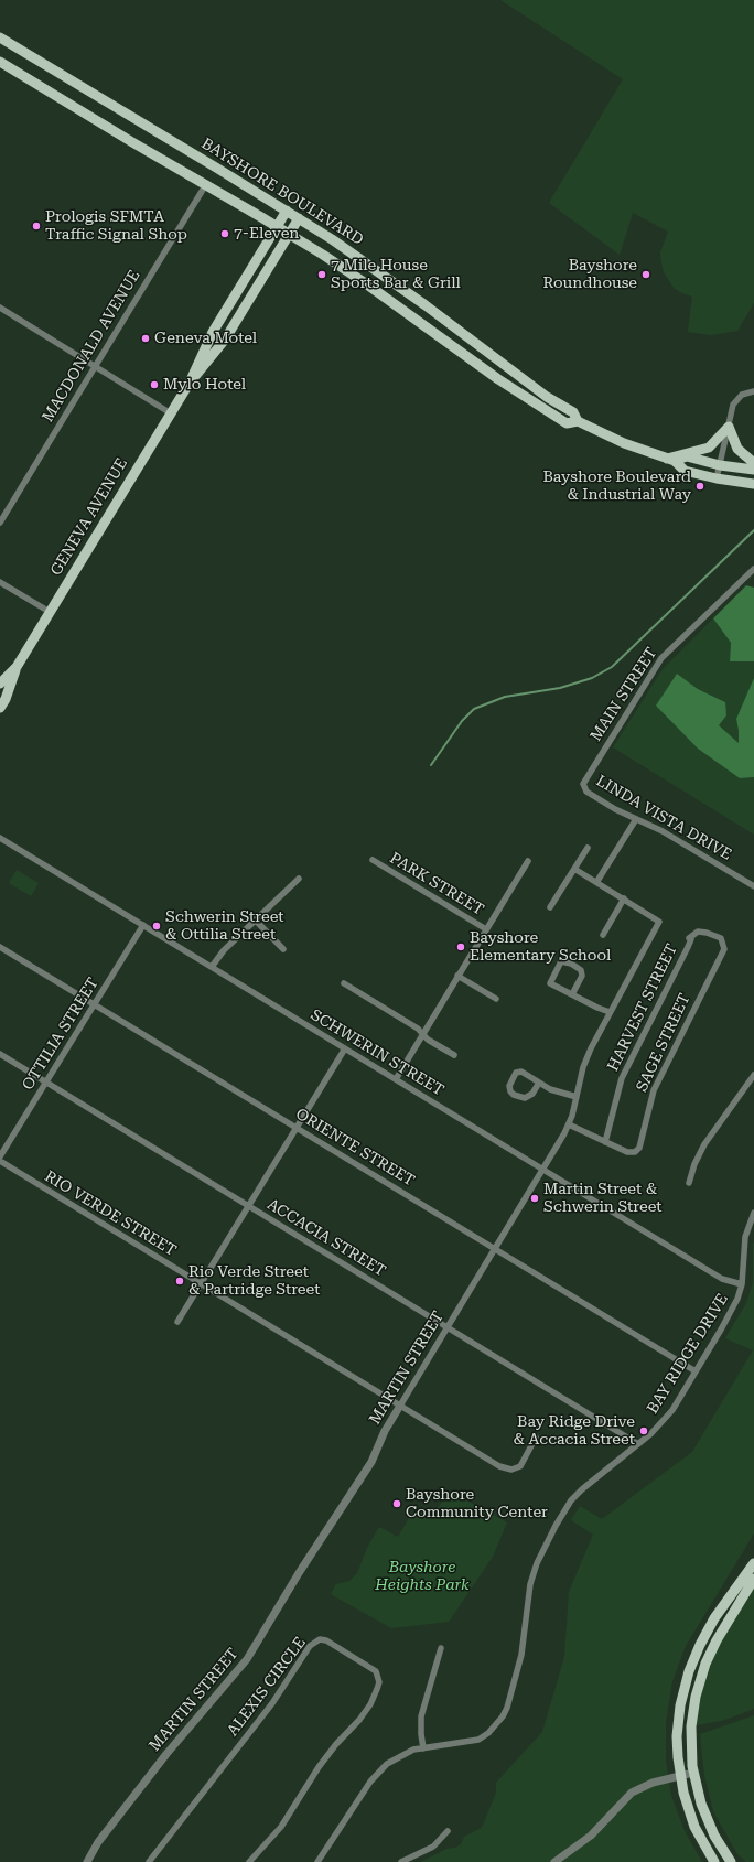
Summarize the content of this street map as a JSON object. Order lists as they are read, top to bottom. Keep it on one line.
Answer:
{"streets":{"main road":["BAYSHORE BOULEVARD","GENEVA AVENUE"],"street":["MACDONALD AVENUE","MAIN STREET","LINDA VISTA DRIVE","PARK STREET","HARVEST STREET","OTTILIA STREET","SAGE STREET","SCHWERIN STREET","ORIENTE STREET","RIO VERDE STREET","ACCACIA STREET","BAY RIDGE DRIVE","MARTIN STREET","ALEXIS CIRCLE"]},"crossings":[["BAYSHORE BOULEVARD","MACDONALD AVENUE"],["BAYSHORE BOULEVARD","GENEVA AVENUE"],["MAIN STREET","LINDA VISTA DRIVE"],["HARVEST STREET","SAGE STREET"],["OTTILIA STREET","SCHWERIN STREET"],["OTTILIA STREET","ORIENTE STREET"],["OTTILIA STREET","ACCACIA STREET"],["SAGE STREET","MARTIN STREET"],["SCHWERIN STREET","BAY RIDGE DRIVE"],["SCHWERIN STREET","MARTIN STREET"],["ORIENTE STREET","BAY RIDGE DRIVE"],["ORIENTE STREET","MARTIN STREET"],["RIO VERDE STREET","MARTIN STREET"],["ACCACIA STREET","BAY RIDGE DRIVE"],["ACCACIA STREET","MARTIN STREET"]],"parks":["Bayshore Heights Park"],"places":["Prologis SFMTA Traffic Signal Shop","7-Eleven","7 Mile House Sports Bar & Grill","Bayshore Roundhouse","Geneva Motel","Mylo Hotel","Bayshore Boulevard & Industrial Way","Schwerin Street & Ottilia Street","Bayshore Elementary School","Martin Street & Schwerin Street","Rio Verde Street & Partridge Street","Bay Ridge Drive & Accacia Street","Bayshore Community Center"]}
